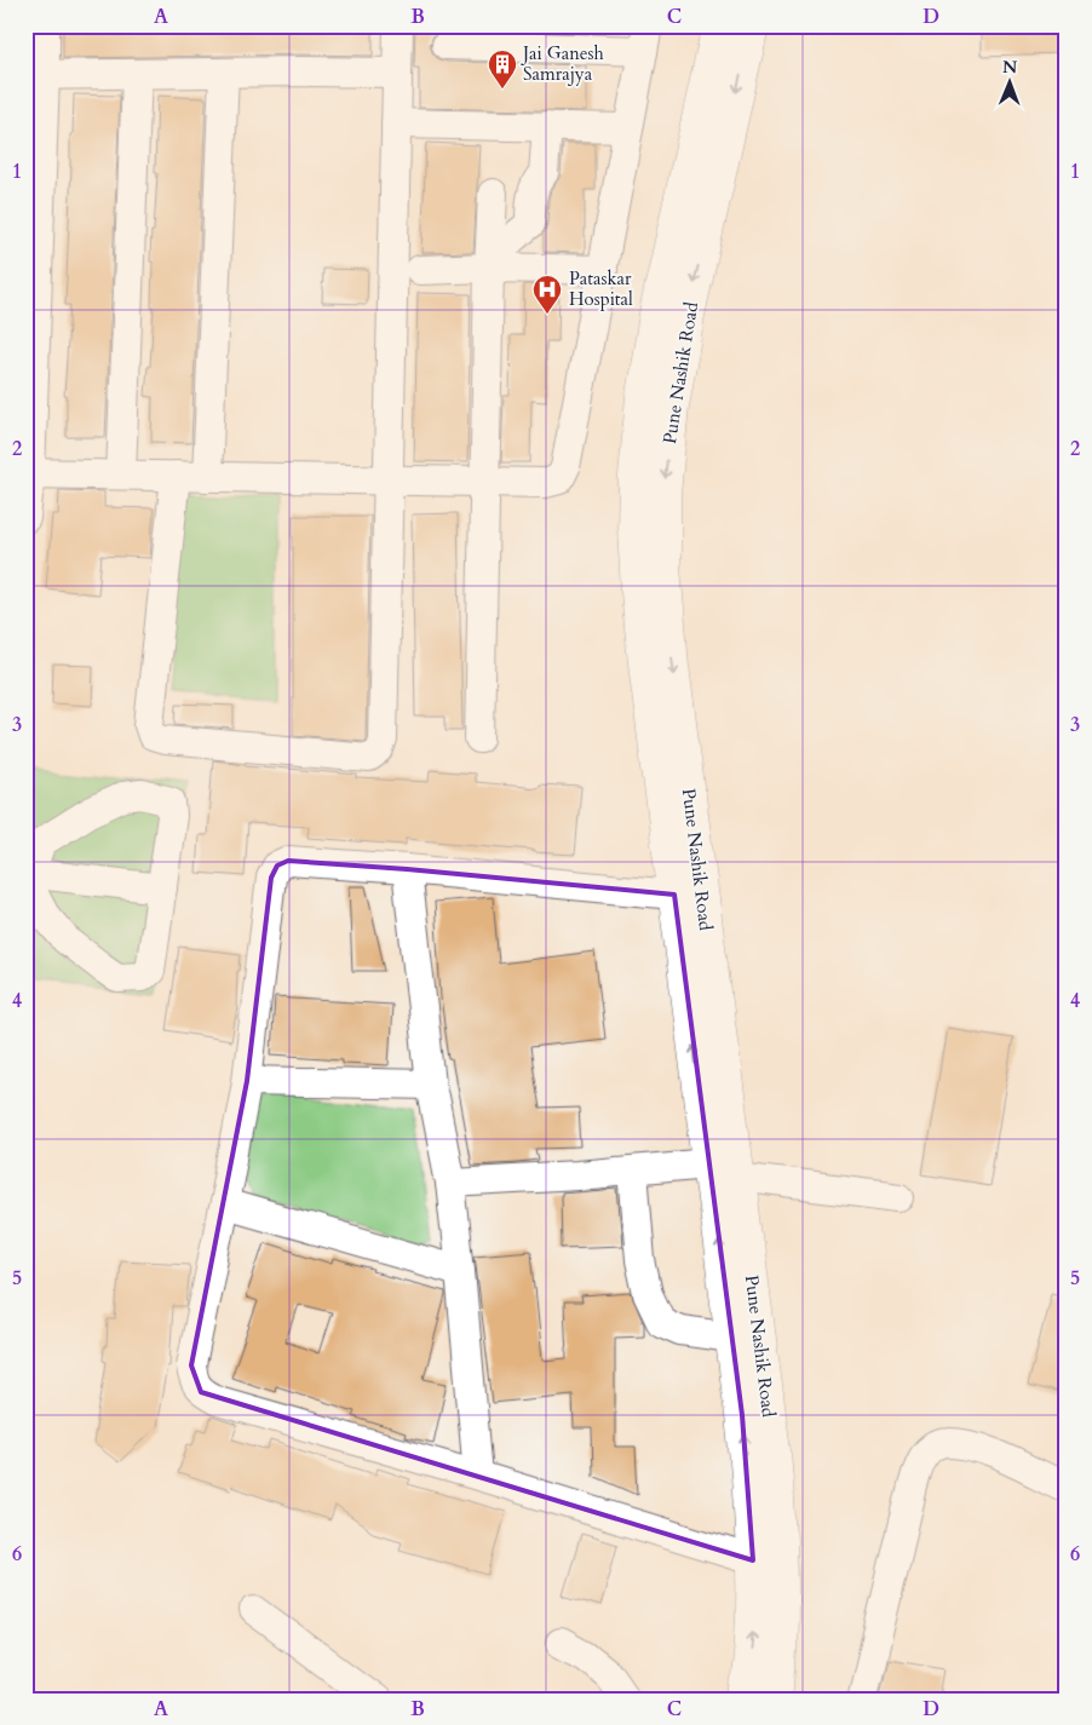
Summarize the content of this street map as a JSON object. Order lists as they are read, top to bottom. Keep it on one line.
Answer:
{"streets":{"highway":["Pune Nashik Road"]},"places":{"building":["Jai Ganesh Samrajya"],"hospital":["Pataskar Hospital"]},"north":"top","grid":{"columns":["A","B","C","D"],"rows":["1","2","3","4","5","6"]}}
